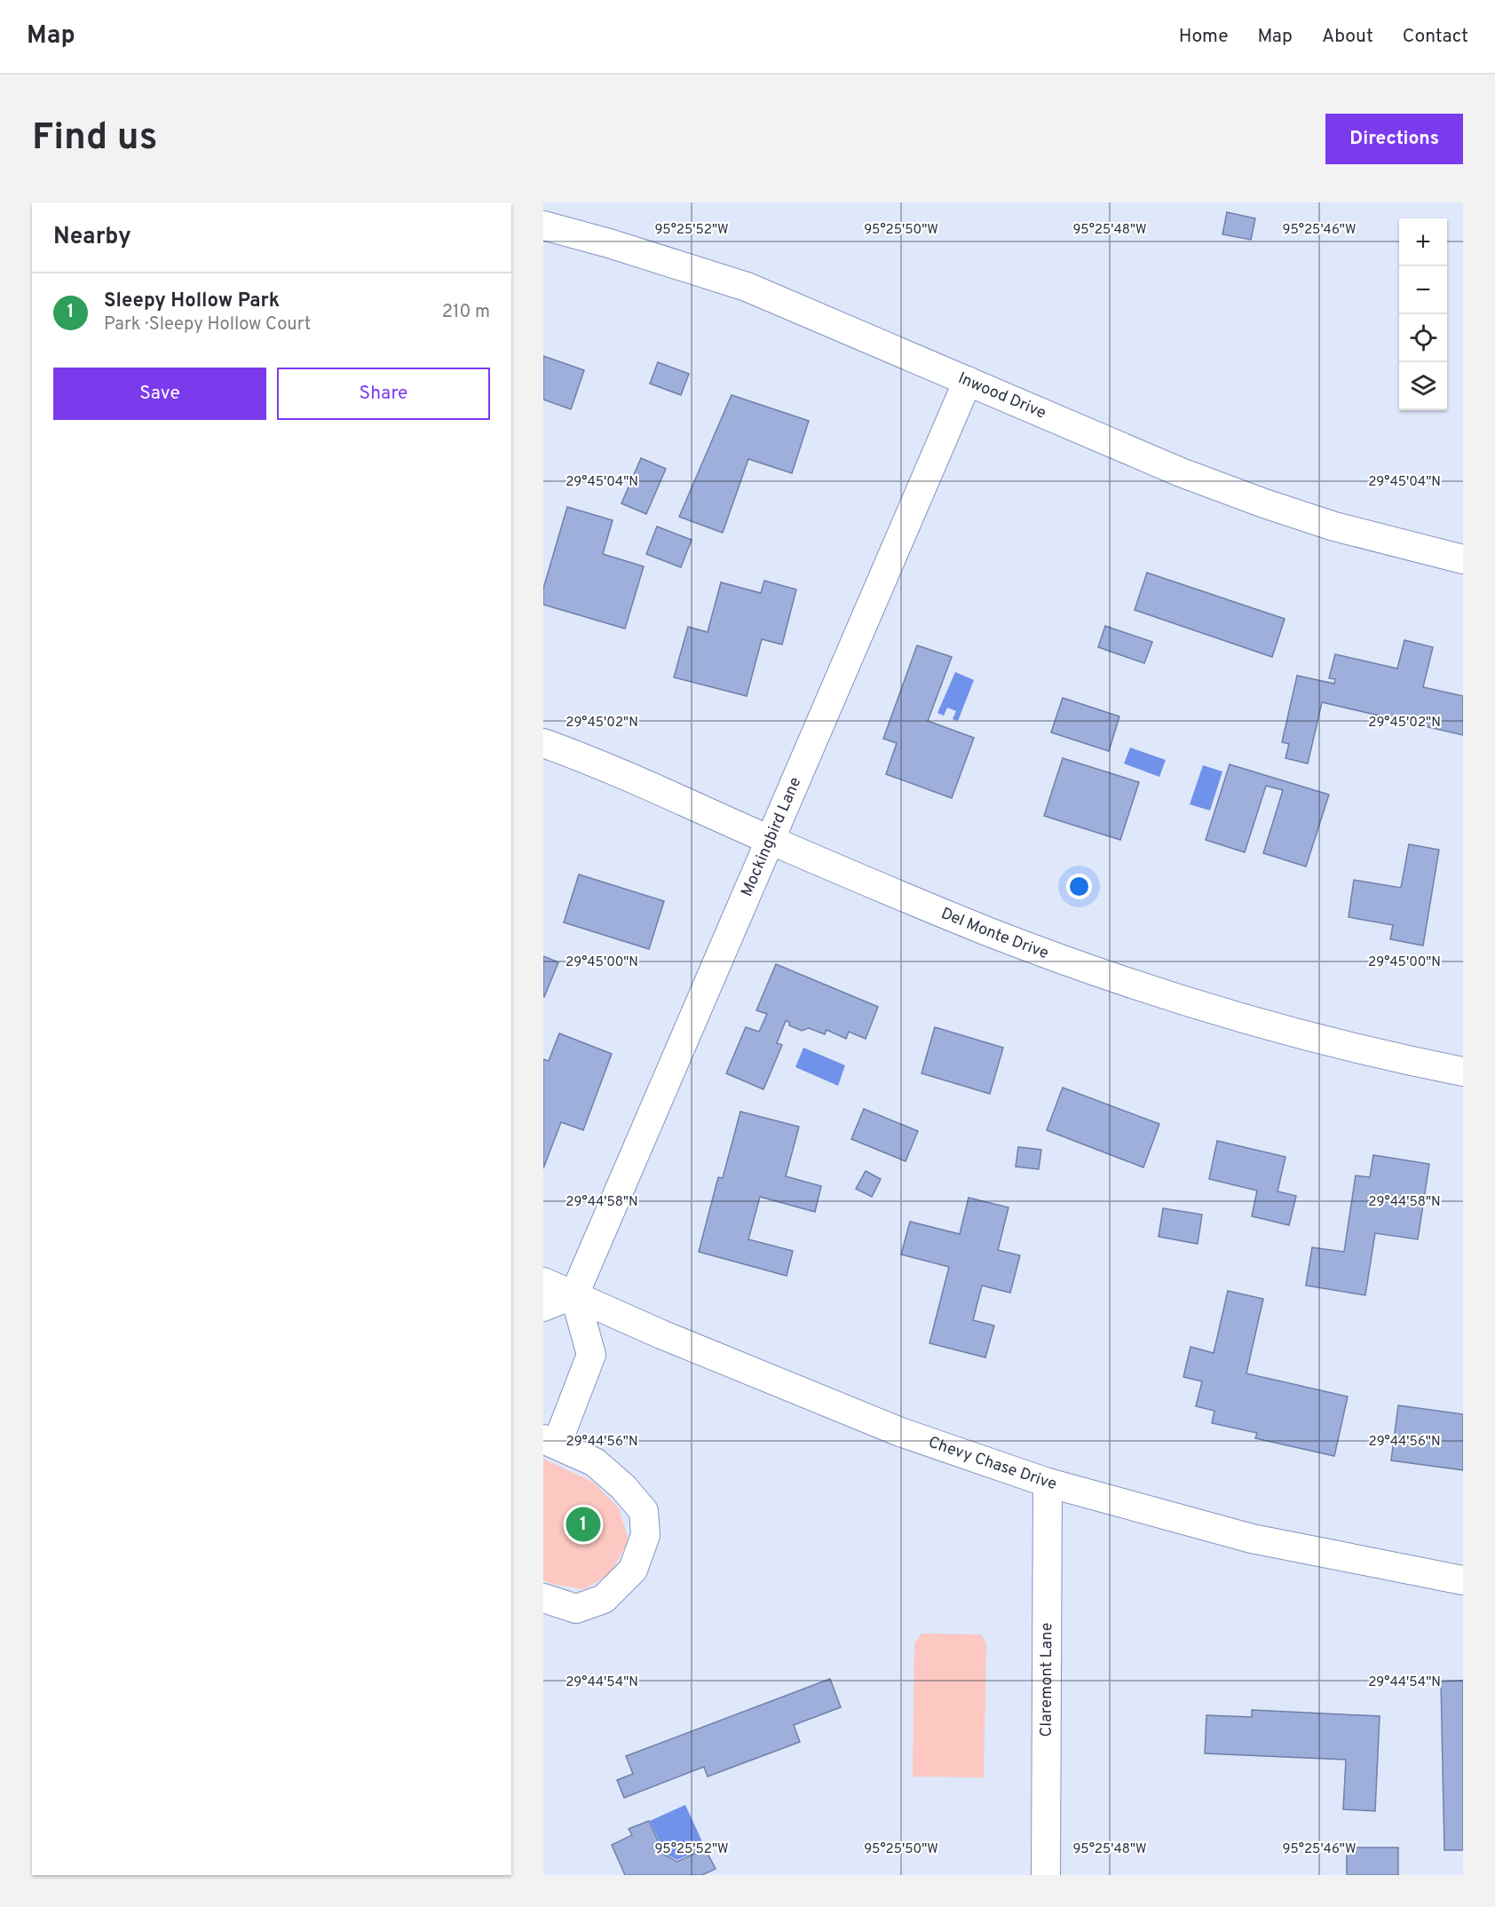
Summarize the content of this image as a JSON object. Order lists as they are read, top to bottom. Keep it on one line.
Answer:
{"streets":{"street":["Inwood Drive","Mockingbird Lane","Del Monte Drive","Chevy Chase Drive","Claremont Lane"]},"crossings":[["Inwood Drive","Mockingbird Lane"],["Mockingbird Lane","Del Monte Drive"],["Mockingbird Lane","Chevy Chase Drive"],["Chevy Chase Drive","Claremont Lane"]],"page":{"header":"Map","nav":["Home","Map","About","Contact"],"buttons":["Directions",["Save","Share"]],"title":"Find us","heading":"Nearby","map_buttons":["+","−"],"list":[{"mark":"1","name":"Sleepy Hollow Park","note":"Park · Sleepy Hollow Court","value":"210 m"}],"pins":"1"},"coordinates":["95°25'52\"W","95°25'50\"W","95°25'48\"W","95°25'46\"W","29°45'04\"N","29°45'02\"N","29°45'00\"N","29°44'58\"N","29°44'56\"N","29°44'54\"N"]}
